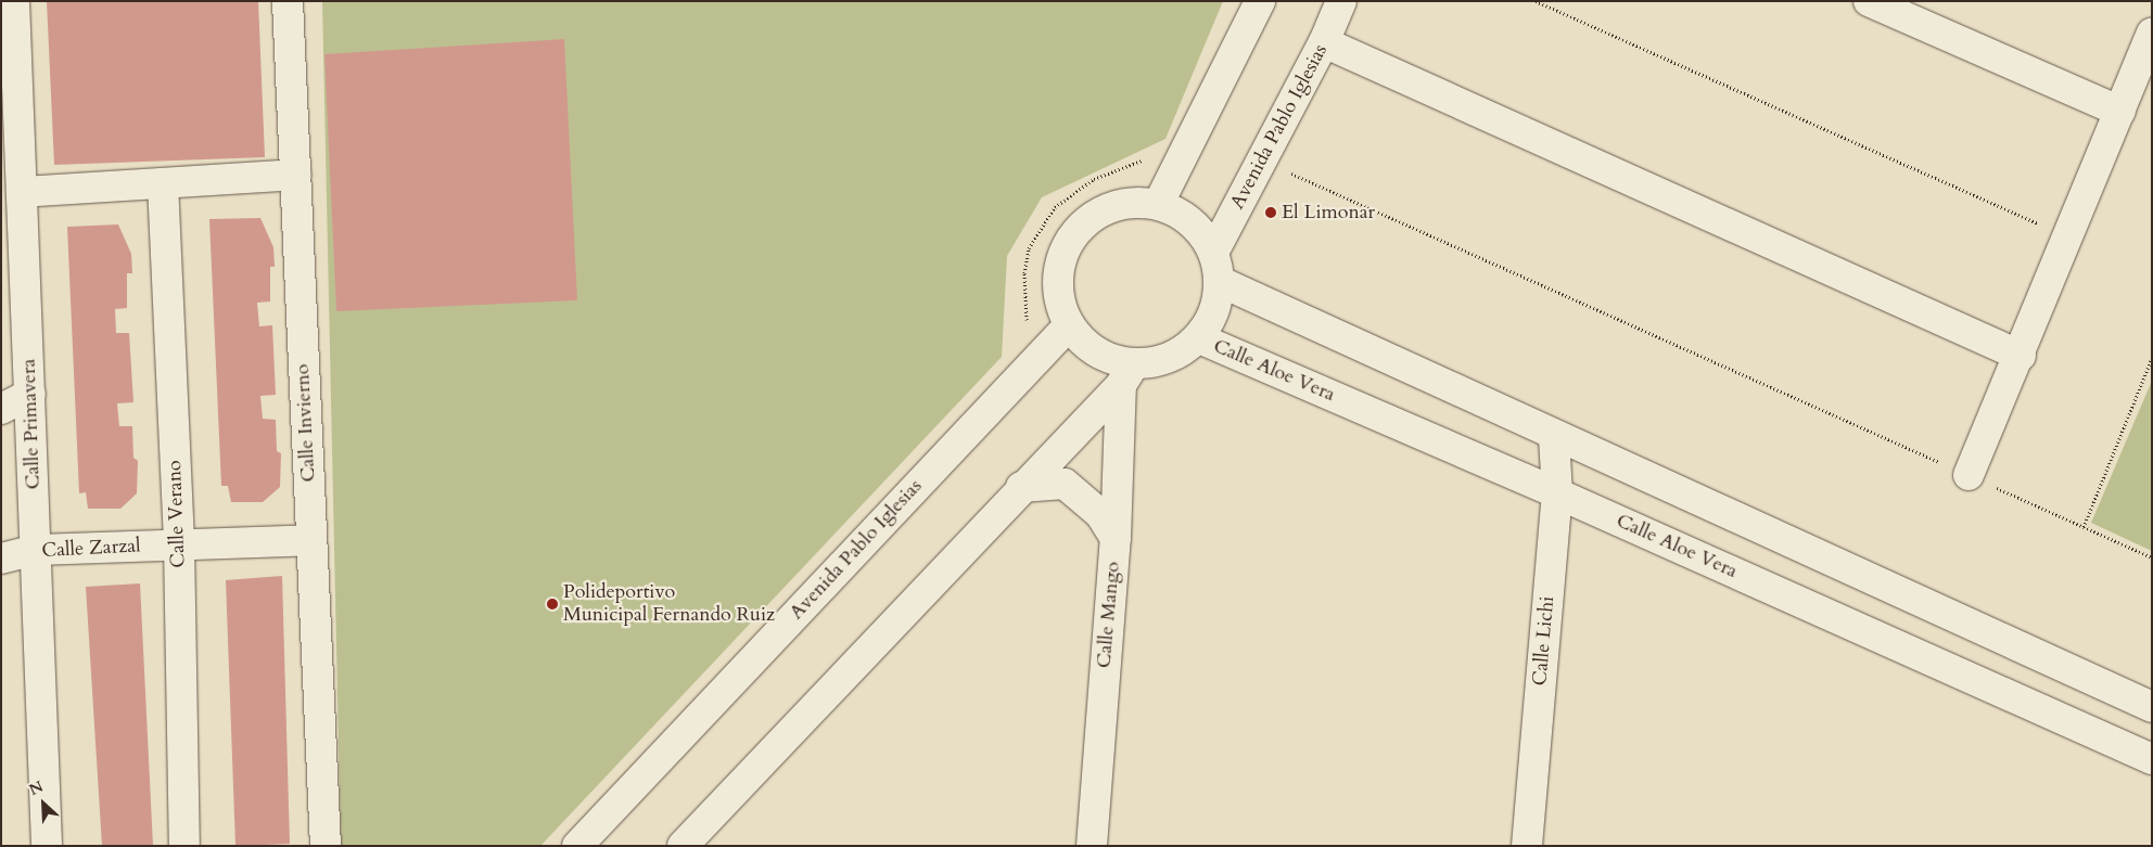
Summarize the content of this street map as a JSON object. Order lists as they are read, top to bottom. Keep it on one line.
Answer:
{"streets":{"street":["Avenida Pablo Iglesias","Calle Aloe Vera","Calle Invierno","Calle Primavera","Calle Verano","Calle Zarzal","Calle Mango","Calle Lichi"]},"crossings":[["Avenida Pablo Iglesias","Calle Aloe Vera"],["Avenida Pablo Iglesias","Calle Mango"],["Calle Aloe Vera","Calle Mango"],["Calle Aloe Vera","Calle Lichi"],["Calle Invierno","Calle Zarzal"],["Calle Primavera","Calle Zarzal"],["Calle Verano","Calle Zarzal"]],"places":["El Limonar","Polideportivo Municipal Fernando Ruiz"],"north":"top left"}
